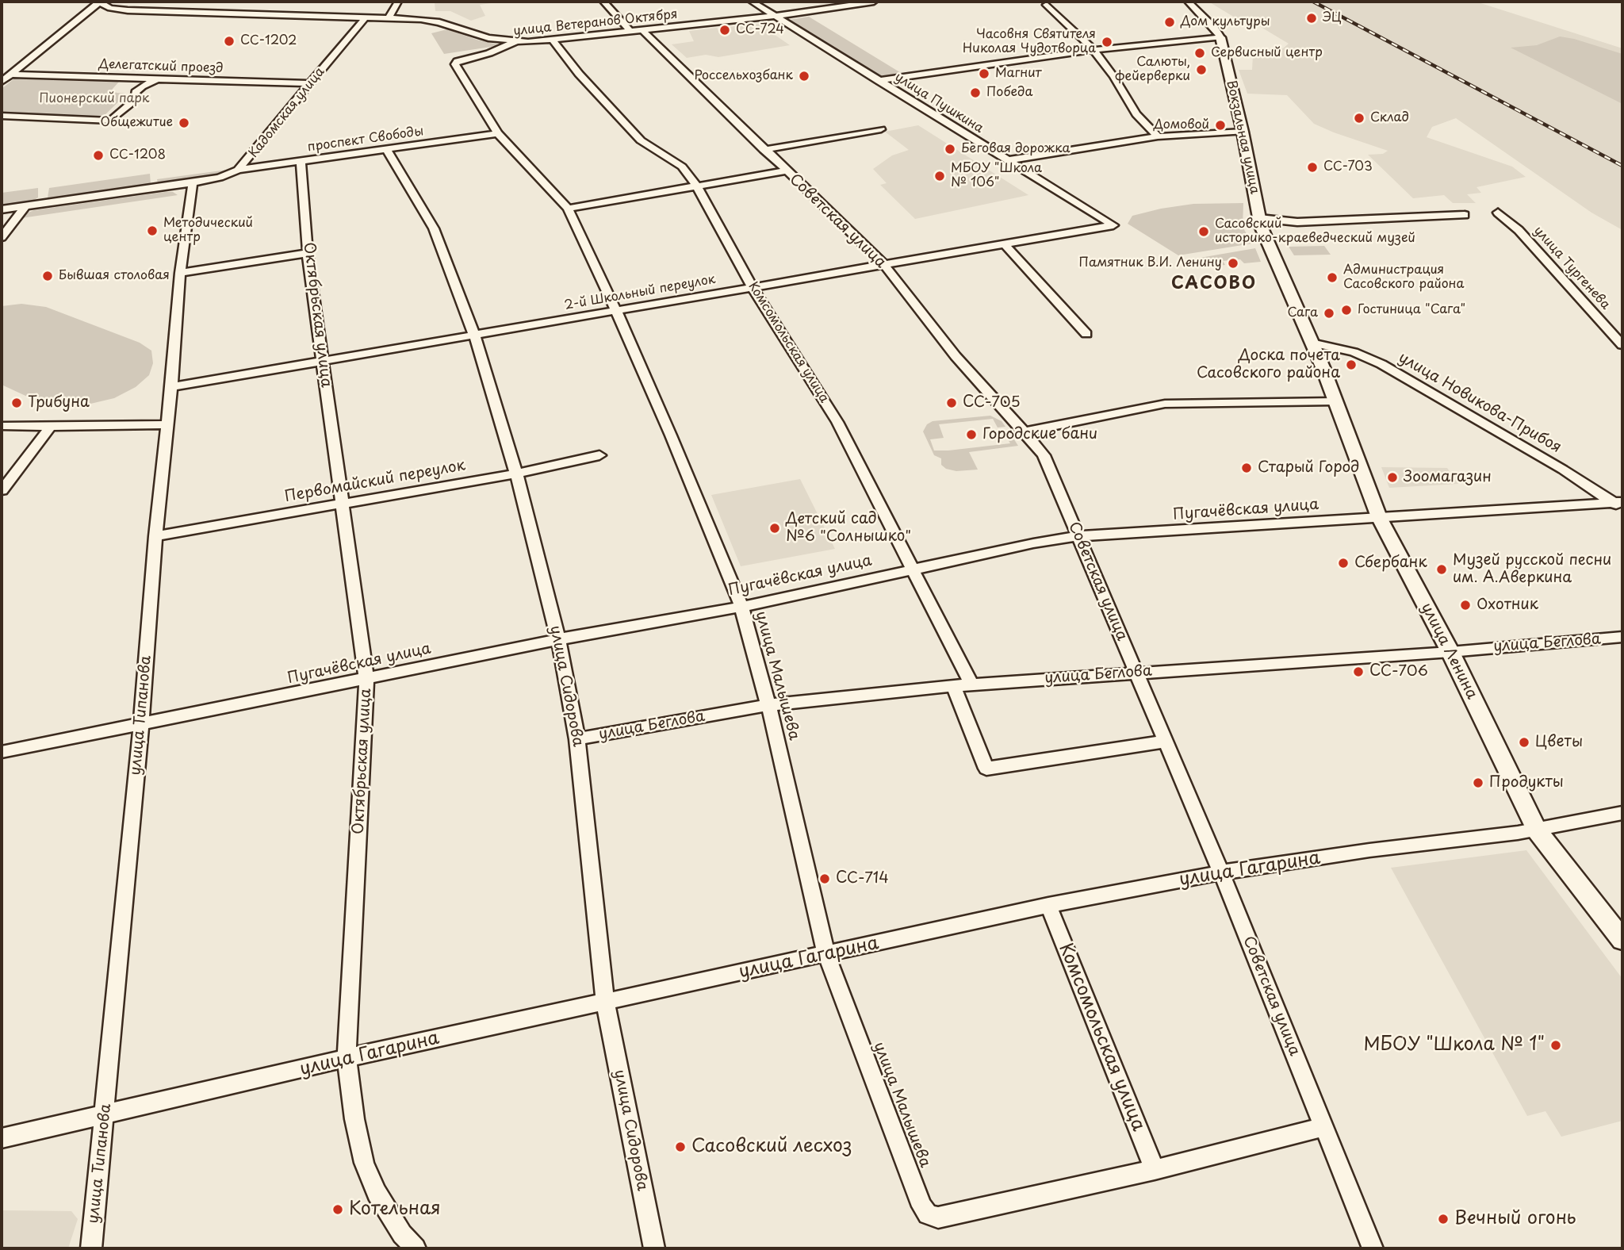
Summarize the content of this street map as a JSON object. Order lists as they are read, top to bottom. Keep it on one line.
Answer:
{"streets":{"main road":["Вокзальная улица","улица Ленина"],"street":["улица Ветеранов Октября","Делегатский проезд","улица Пушкина","Кадомская улица","проспект Свободы","Советская улица","улица Тургенева","2-й Школьный переулок","Октябрьская улица","Комсомольская улица","улица Новикова-Прибоя","Первомайский переулок","Пугачёвская улица","улица Беглова","улица Малышева","улица Сидорова","улица Типанова","улица Гагарина"]},"crossings":[["улица Ветеранов Октября","улица Пушкина"],["улица Ветеранов Октября","Советская улица"],["улица Ветеранов Октября","Комсомольская улица"],["улица Ветеранов Октября","улица Малышева"],["Делегатский проезд","Кадомская улица"],["улица Пушкина","2-й Школьный переулок"],["Кадомская улица","проспект Свободы"],["Кадомская улица","улица Типанова"],["Вокзальная улица","улица Новикова-Прибоя"],["Вокзальная улица","улица Ленина"],["проспект Свободы","Октябрьская улица"],["проспект Свободы","улица Малышева"],["проспект Свободы","улица Сидорова"],["Советская улица","2-й Школьный переулок"],["Советская улица","Пугачёвская улица"],["Советская улица","улица Беглова"],["Советская улица","улица Гагарина"],["2-й Школьный переулок","Октябрьская улица"],["2-й Школьный переулок","Комсомольская улица"],["2-й Школьный переулок","улица Малышева"],["2-й Школьный переулок","улица Сидорова"],["2-й Школьный переулок","улица Типанова"],["Октябрьская улица","Первомайский переулок"],["Октябрьская улица","Пугачёвская улица"],["Октябрьская улица","улица Гагарина"],["Комсомольская улица","Пугачёвская улица"],["Комсомольская улица","улица Беглова"],["Комсомольская улица","улица Малышева"],["Комсомольская улица","улица Гагарина"],["улица Новикова-Прибоя","Пугачёвская улица"],["улица Новикова-Прибоя","улица Ленина"],["Первомайский переулок","улица Сидорова"],["Первомайский переулок","улица Типанова"],["Пугачёвская улица","улица Ленина"],["Пугачёвская улица","улица Малышева"],["Пугачёвская улица","улица Сидорова"],["Пугачёвская улица","улица Типанова"],["улица Беглова","улица Ленина"],["улица Беглова","улица Малышева"],["улица Беглова","улица Сидорова"],["улица Ленина","улица Гагарина"],["улица Малышева","улица Гагарина"],["улица Сидорова","улица Гагарина"],["улица Типанова","улица Гагарина"]],"districts":["САСОВО"],"parks":["Пионерский парк"],"places":["ЭЦ","Дом культуры","СС-724","СС-1202","Часовня Святителя Николая Чудотворца","Сервисный центр","Салюты, фейерверки","Магнит","Россельхозбанк","Победа","Склад","Общежитие","Домовой","Беговая дорожка","СС-1208","СС-703","МБОУ \"Школа № 106\"","Методический центр","Сасовский историко-краеведческий музей","Памятник В.И. Ленину","Бывшая столовая","Администрация Сасовского района","Гостиница \"Сага\"","Сага","Доска почета Сасовского района","Трибуна","СС-705","Городские бани","Старый Город","Зоомагазин","Детский сад №6 \"Солнышко\"","Сбербанк","Музей русской песни им. А.Аверкина","Охотник","СС-706","Цветы","Продукты","СС-714","МБОУ \"Школа № 1\"","Сасовский лесхоз","Котельная","Вечный огонь"]}
